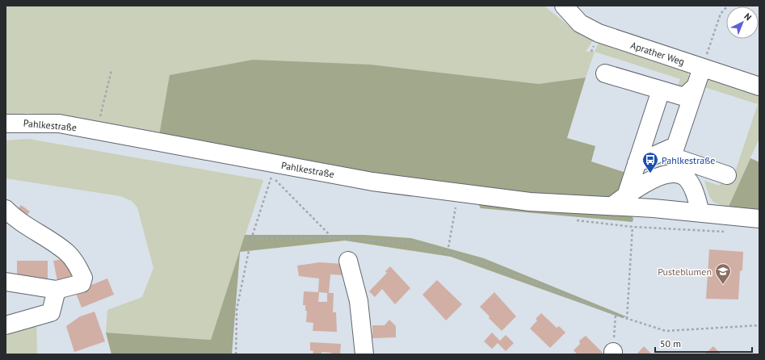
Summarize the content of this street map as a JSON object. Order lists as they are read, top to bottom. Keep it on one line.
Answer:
{"streets":{"street":["Aprather Weg","Pahlkestraße"]},"places":{"bus stop":["Pahlkestraße"],"school or university":["Pusteblumen"]},"scale_bar":"50 m","north":"top right"}
